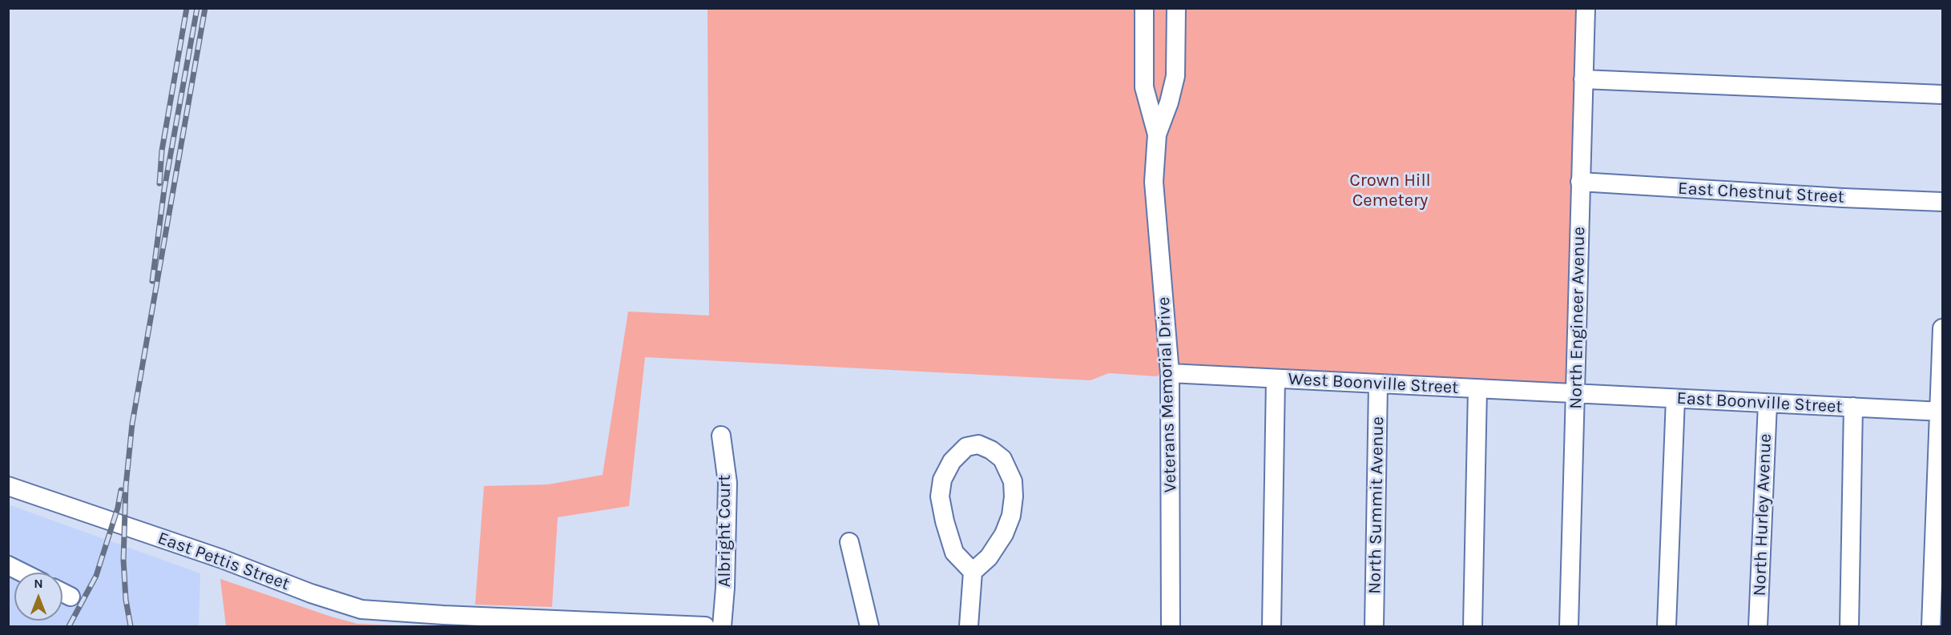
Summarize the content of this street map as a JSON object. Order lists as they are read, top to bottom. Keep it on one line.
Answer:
{"streets":{"street":["East Chestnut Street","North Engineer Avenue","West Boonville Street","Veterans Memorial Drive","East Boonville Street","North Summit Avenue","North Hurley Avenue","Albright Court","East Pettis Street"]},"crossings":[["East Chestnut Street","North Engineer Avenue"],["North Engineer Avenue","West Boonville Street"],["North Engineer Avenue","East Boonville Street"],["West Boonville Street","Veterans Memorial Drive"],["West Boonville Street","East Boonville Street"],["West Boonville Street","North Summit Avenue"],["East Boonville Street","North Hurley Avenue"]],"parks":["Crown Hill Cemetery"],"north":"top"}
